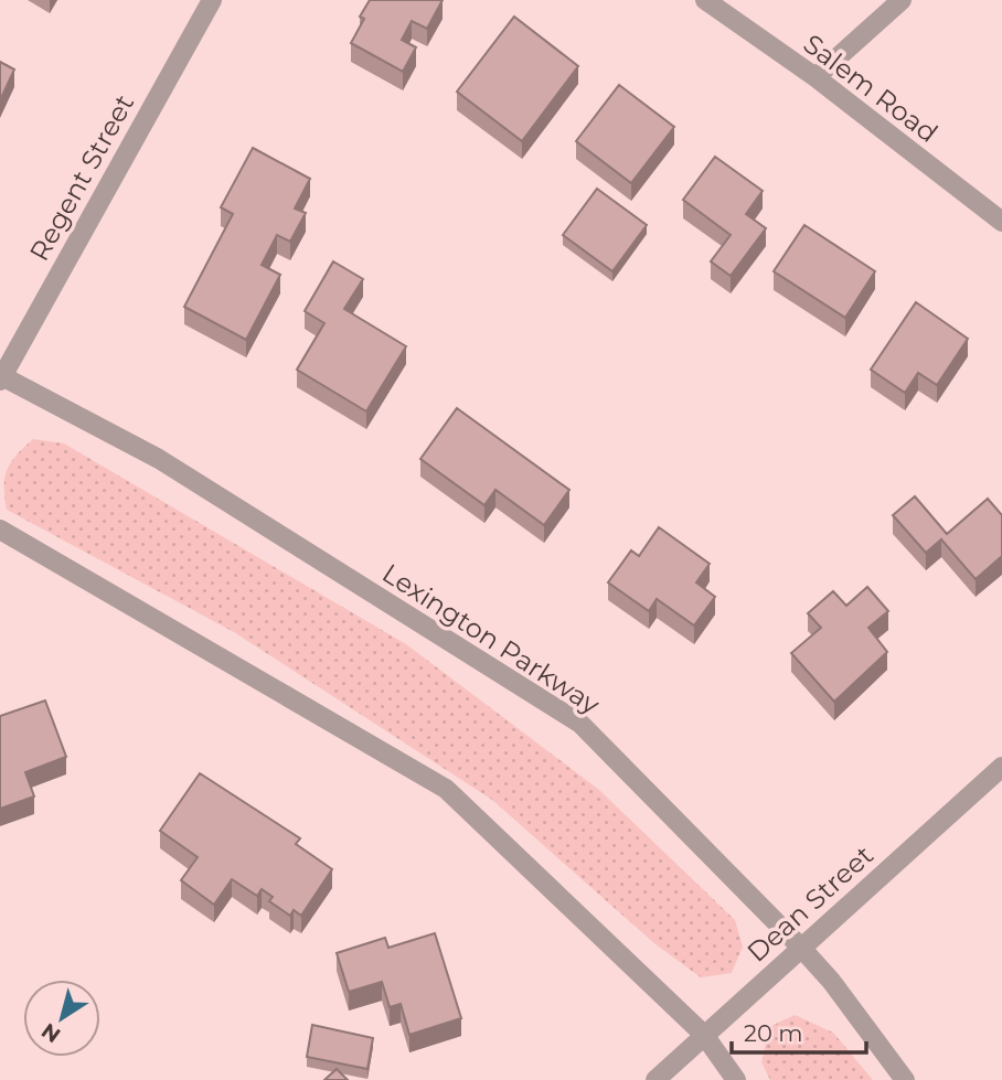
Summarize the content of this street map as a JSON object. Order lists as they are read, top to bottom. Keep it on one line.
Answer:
{"streets":{"street":["Salem Road","Regent Street","Lexington Parkway","Dean Street"]},"crossings":[["Regent Street","Lexington Parkway"],["Lexington Parkway","Dean Street"]],"scale_bar":"20 m","north":"bottom left"}
